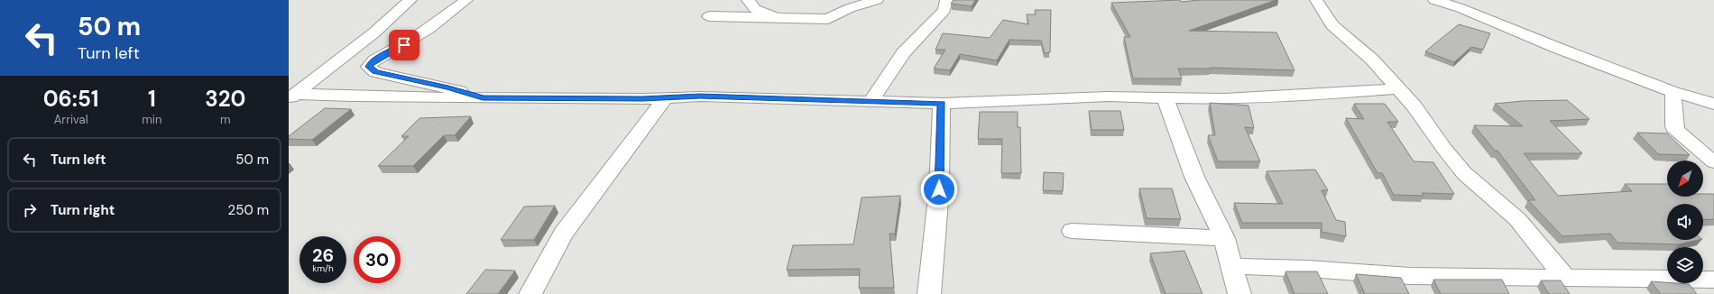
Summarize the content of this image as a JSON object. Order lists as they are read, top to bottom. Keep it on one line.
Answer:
{"north":"bottom left","page":{"turn":["50 m","Turn left"],"eta":["06:51","Arrival","1","min","320","m"],"list":[{"name":"Turn left","value":"50 m"},{"name":"Turn right","value":"250 m"}],"speed":"26 km/h","limit":"30"}}
